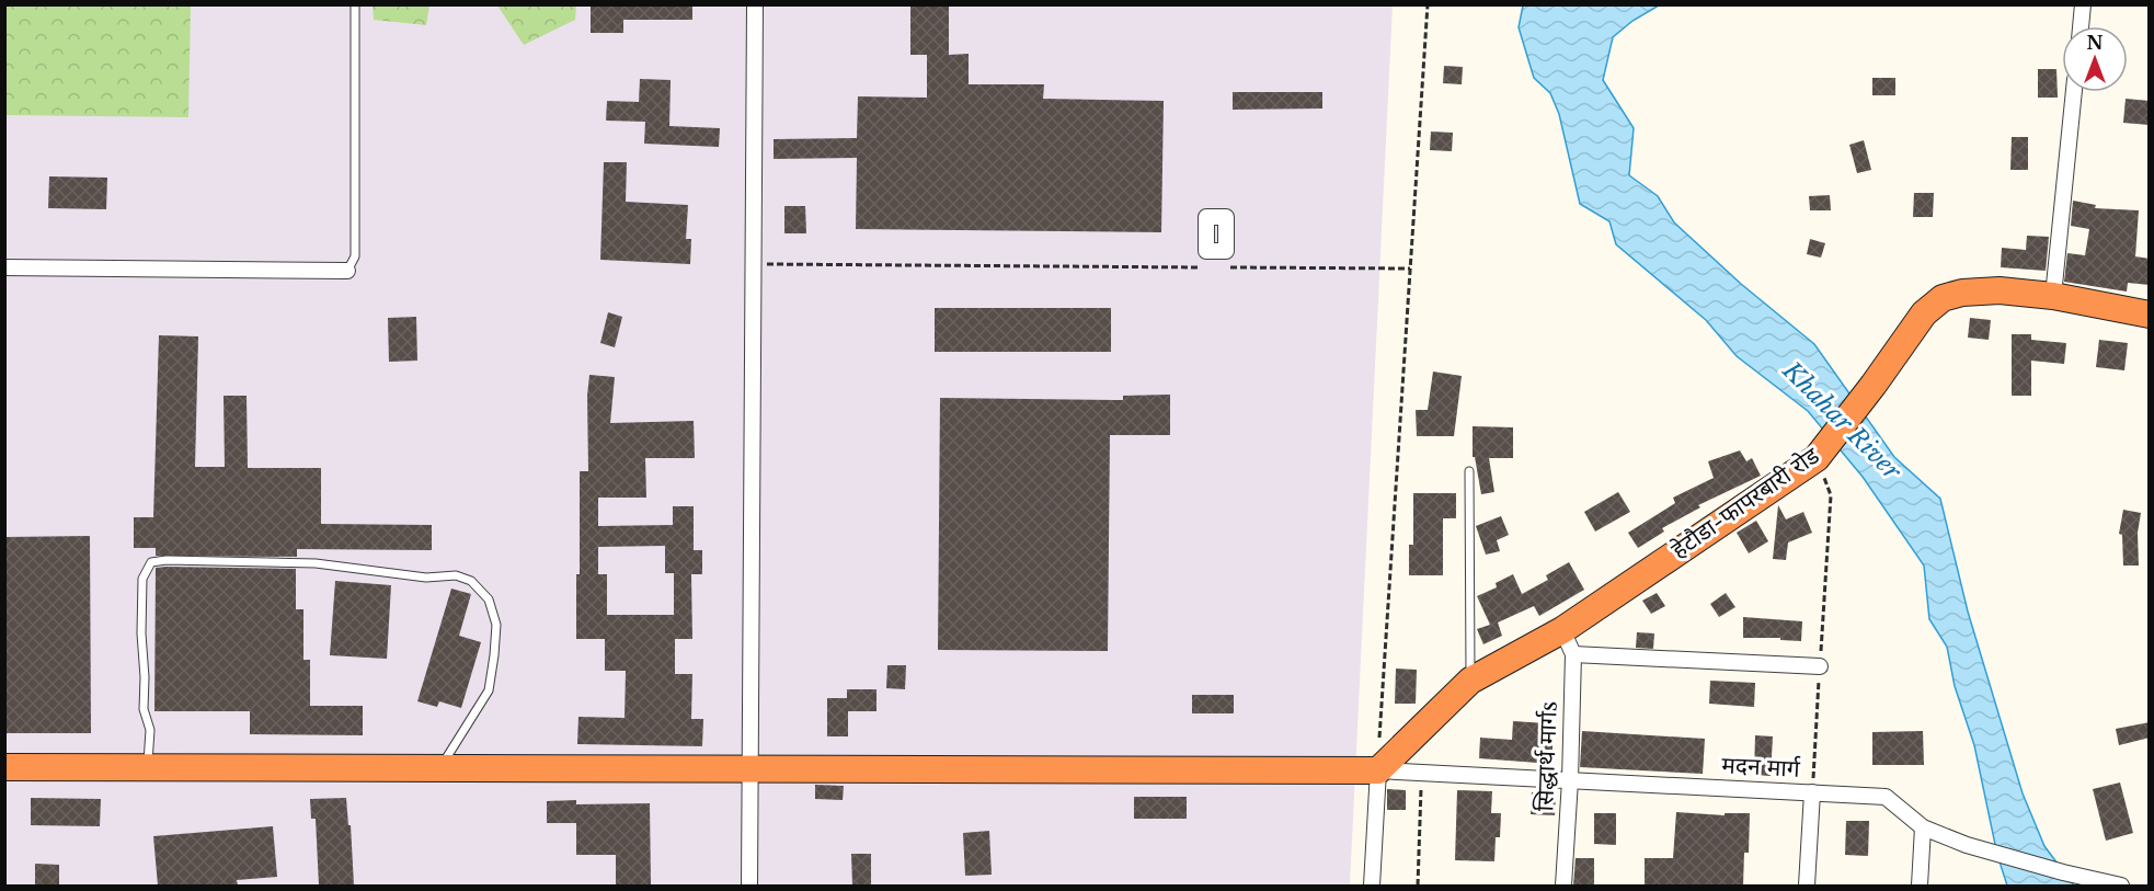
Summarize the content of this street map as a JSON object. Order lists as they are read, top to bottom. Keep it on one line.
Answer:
{"streets":{"highway":["हेटौडा-फापरबारी रोड"],"street":["सिद्धार्थ मार्गs","मदन मार्ग"]},"crossings":[["हेटौडा-फापरबारी रोड","सिद्धार्थ मार्गs"],["हेटौडा-फापरबारी रोड","मदन मार्ग"],["सिद्धार्थ मार्गs","मदन मार्ग"]],"water":["Khahar River"],"north":"top"}
